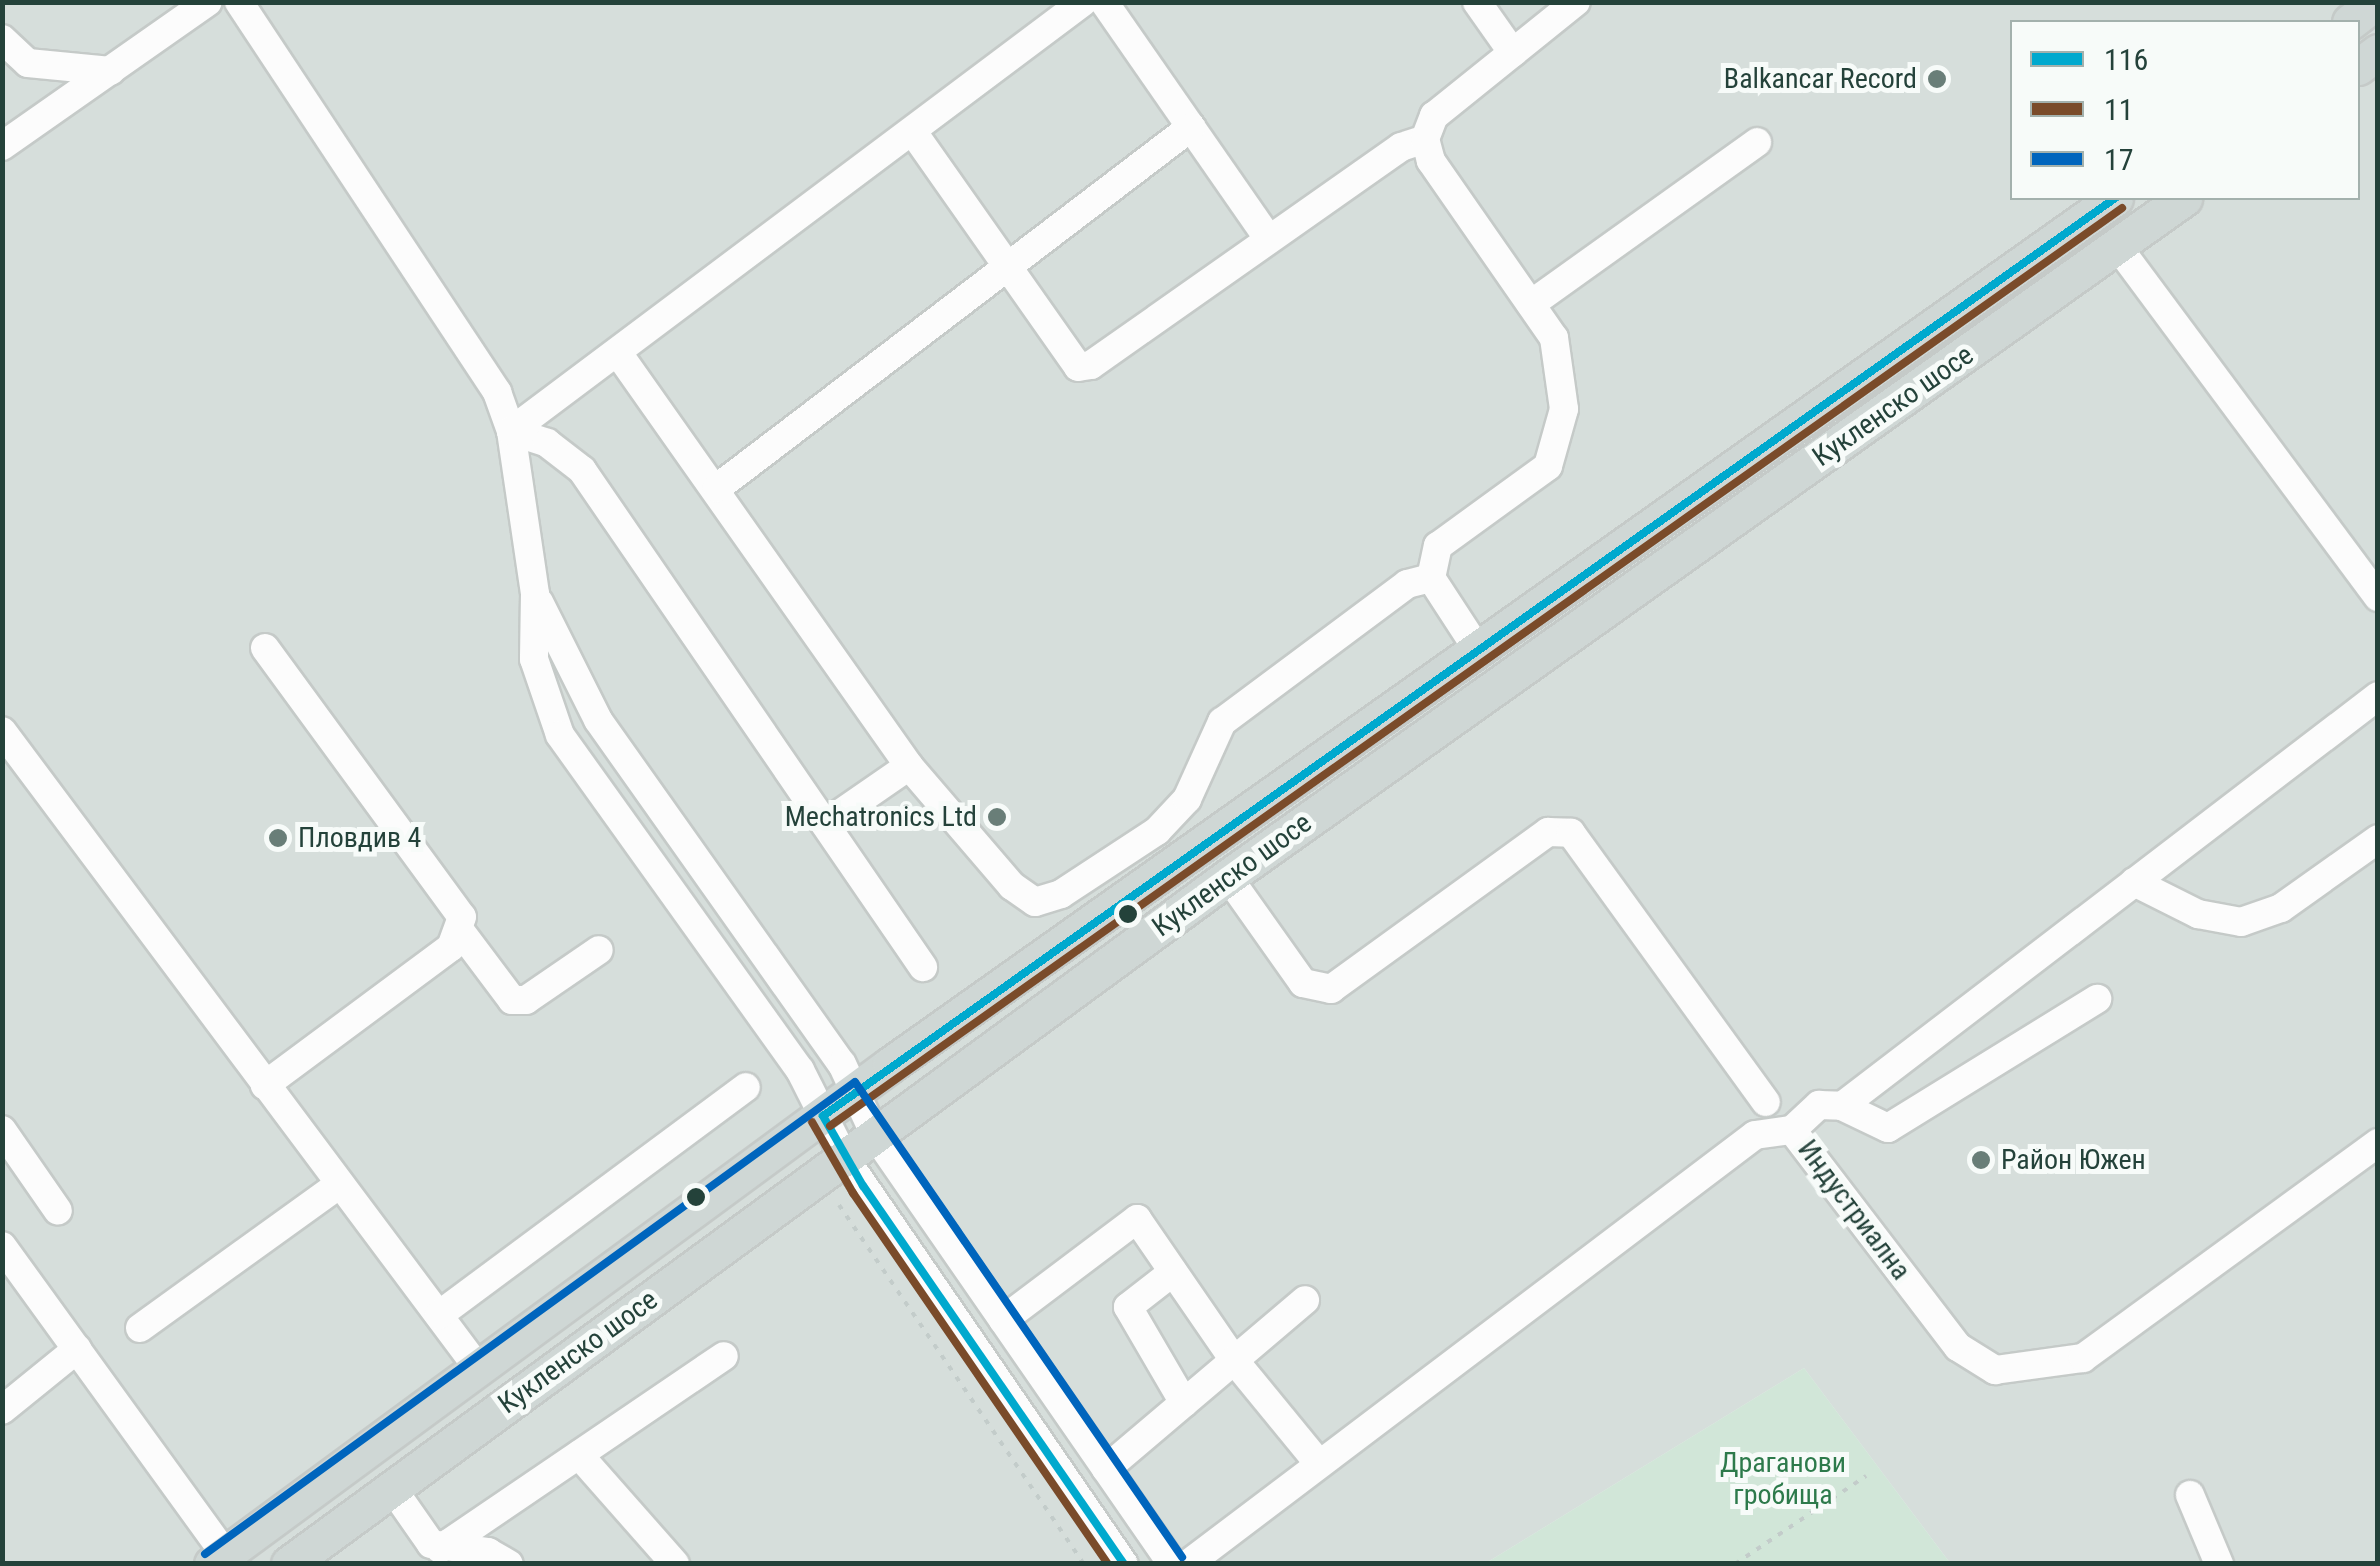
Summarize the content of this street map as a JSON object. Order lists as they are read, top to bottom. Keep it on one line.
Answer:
{"streets":{"main road":["Кукленско шосе"],"street":["Индустриална"]},"parks":["Драганови гробища"],"places":["Balkancar Record","Mechatronics Ltd","Пловдив 4","Район Южен"],"lines":["transit line 116","transit line 11","transit line 17"],"legend":["116","11","17"]}
